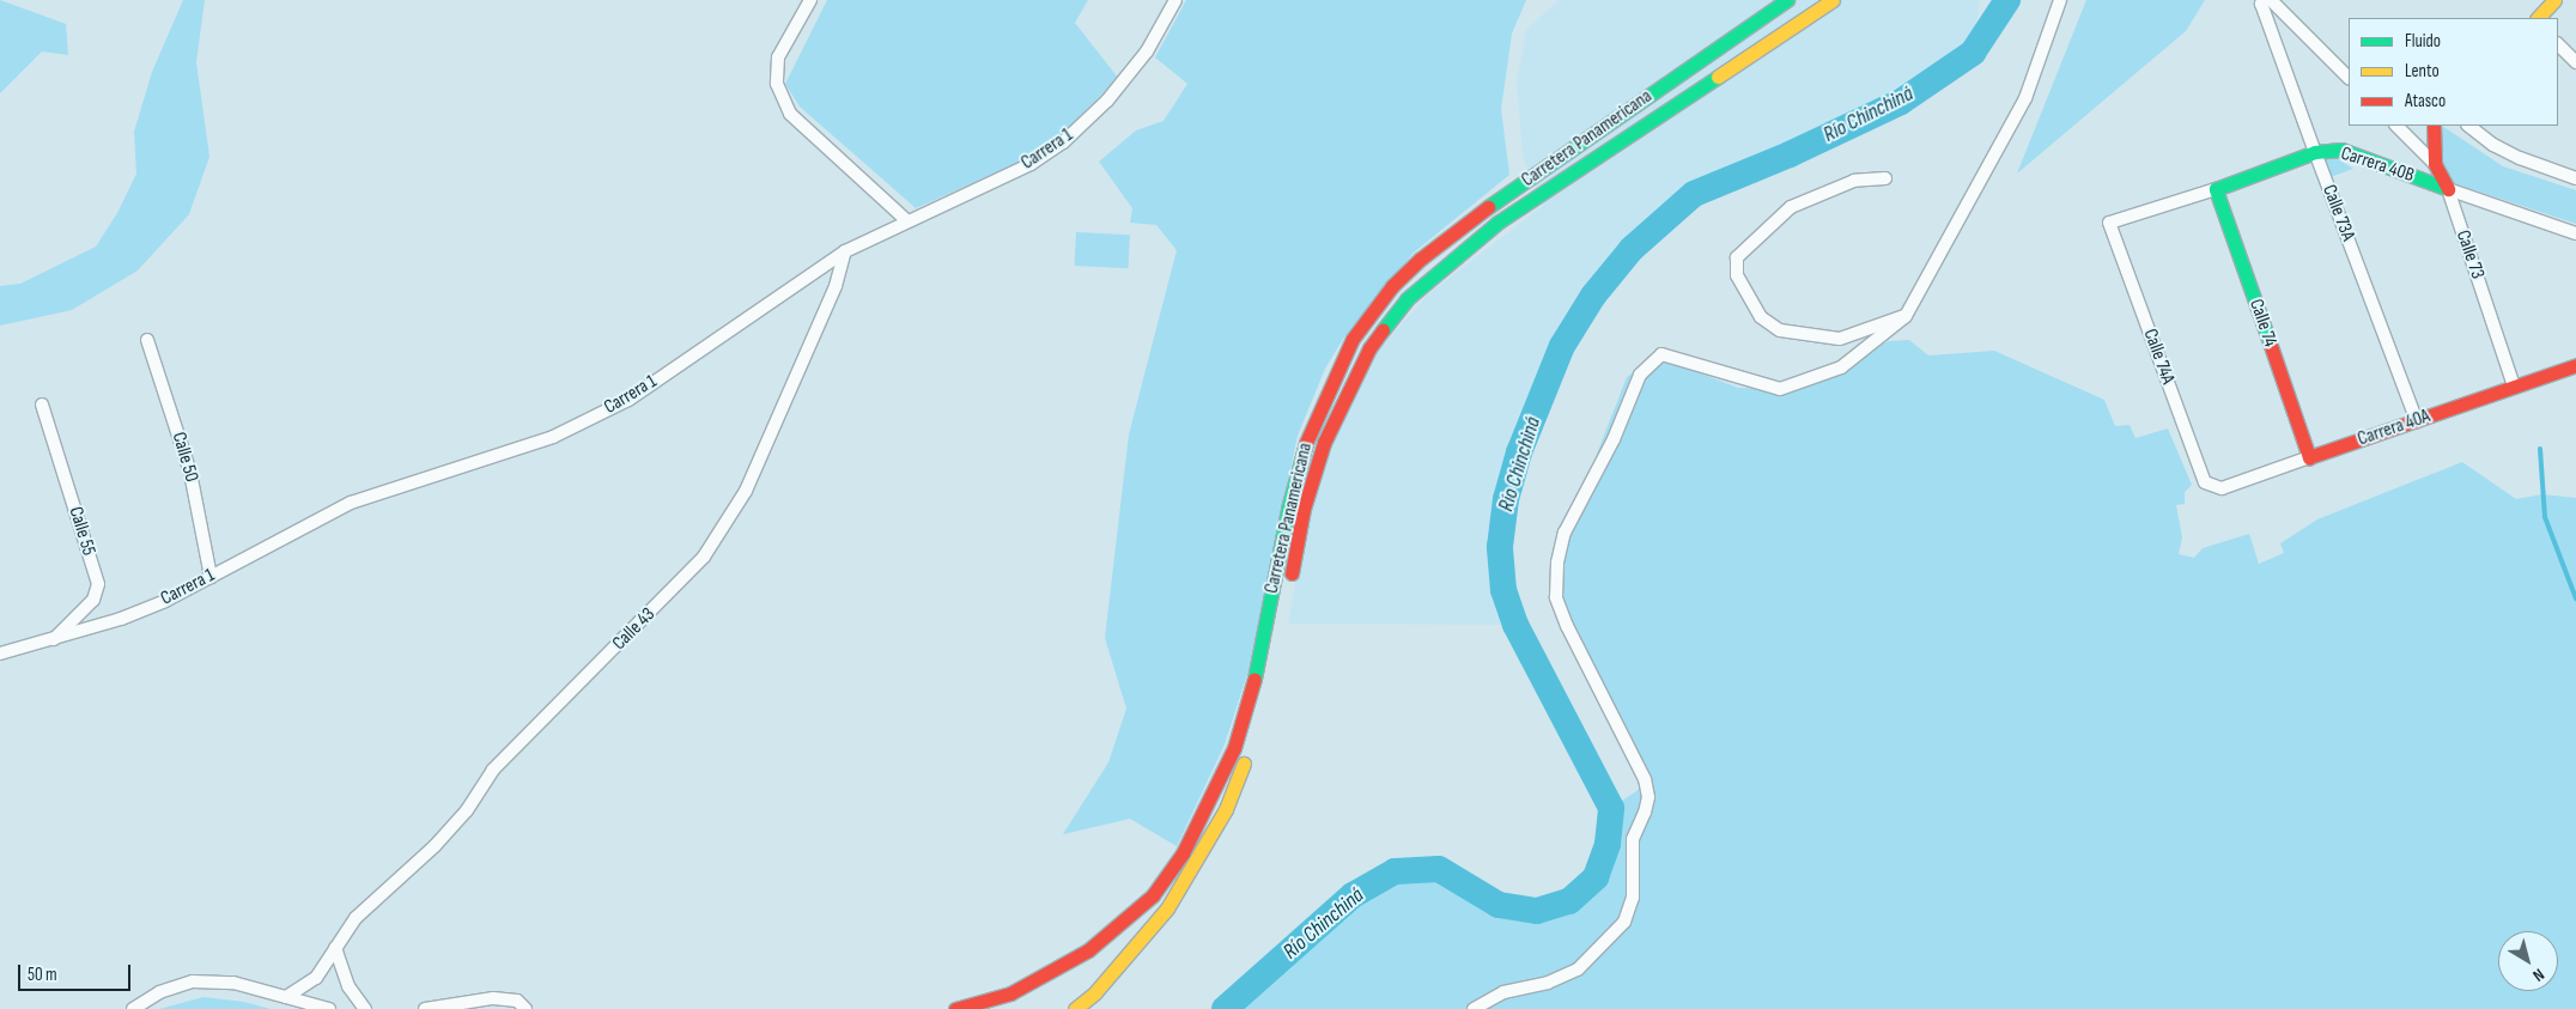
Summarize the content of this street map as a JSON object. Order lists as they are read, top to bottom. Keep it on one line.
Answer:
{"streets":{"main road":["Carretera Panamericana","Carrera 40B","Calle 73","Calle 74","Carrera 40A"],"street":["Carrera 1","Calle 73A","Calle 74A","Calle 50","Calle 55","Calle 43"]},"crossings":[["Carrera 1","Calle 50"],["Carrera 1","Calle 55"],["Carrera 1","Calle 43"],["Carrera 40B","Calle 73A"],["Carrera 40B","Calle 73"],["Carrera 40B","Calle 74"],["Carrera 40B","Calle 74A"],["Calle 73A","Carrera 40A"],["Calle 73","Carrera 40A"],["Calle 74","Carrera 40A"],["Calle 74A","Carrera 40A"]],"water":["Río Chinchiná"],"legend":["Fluido","Lento","Atasco"],"scale_bar":"50 m","north":"bottom right"}
